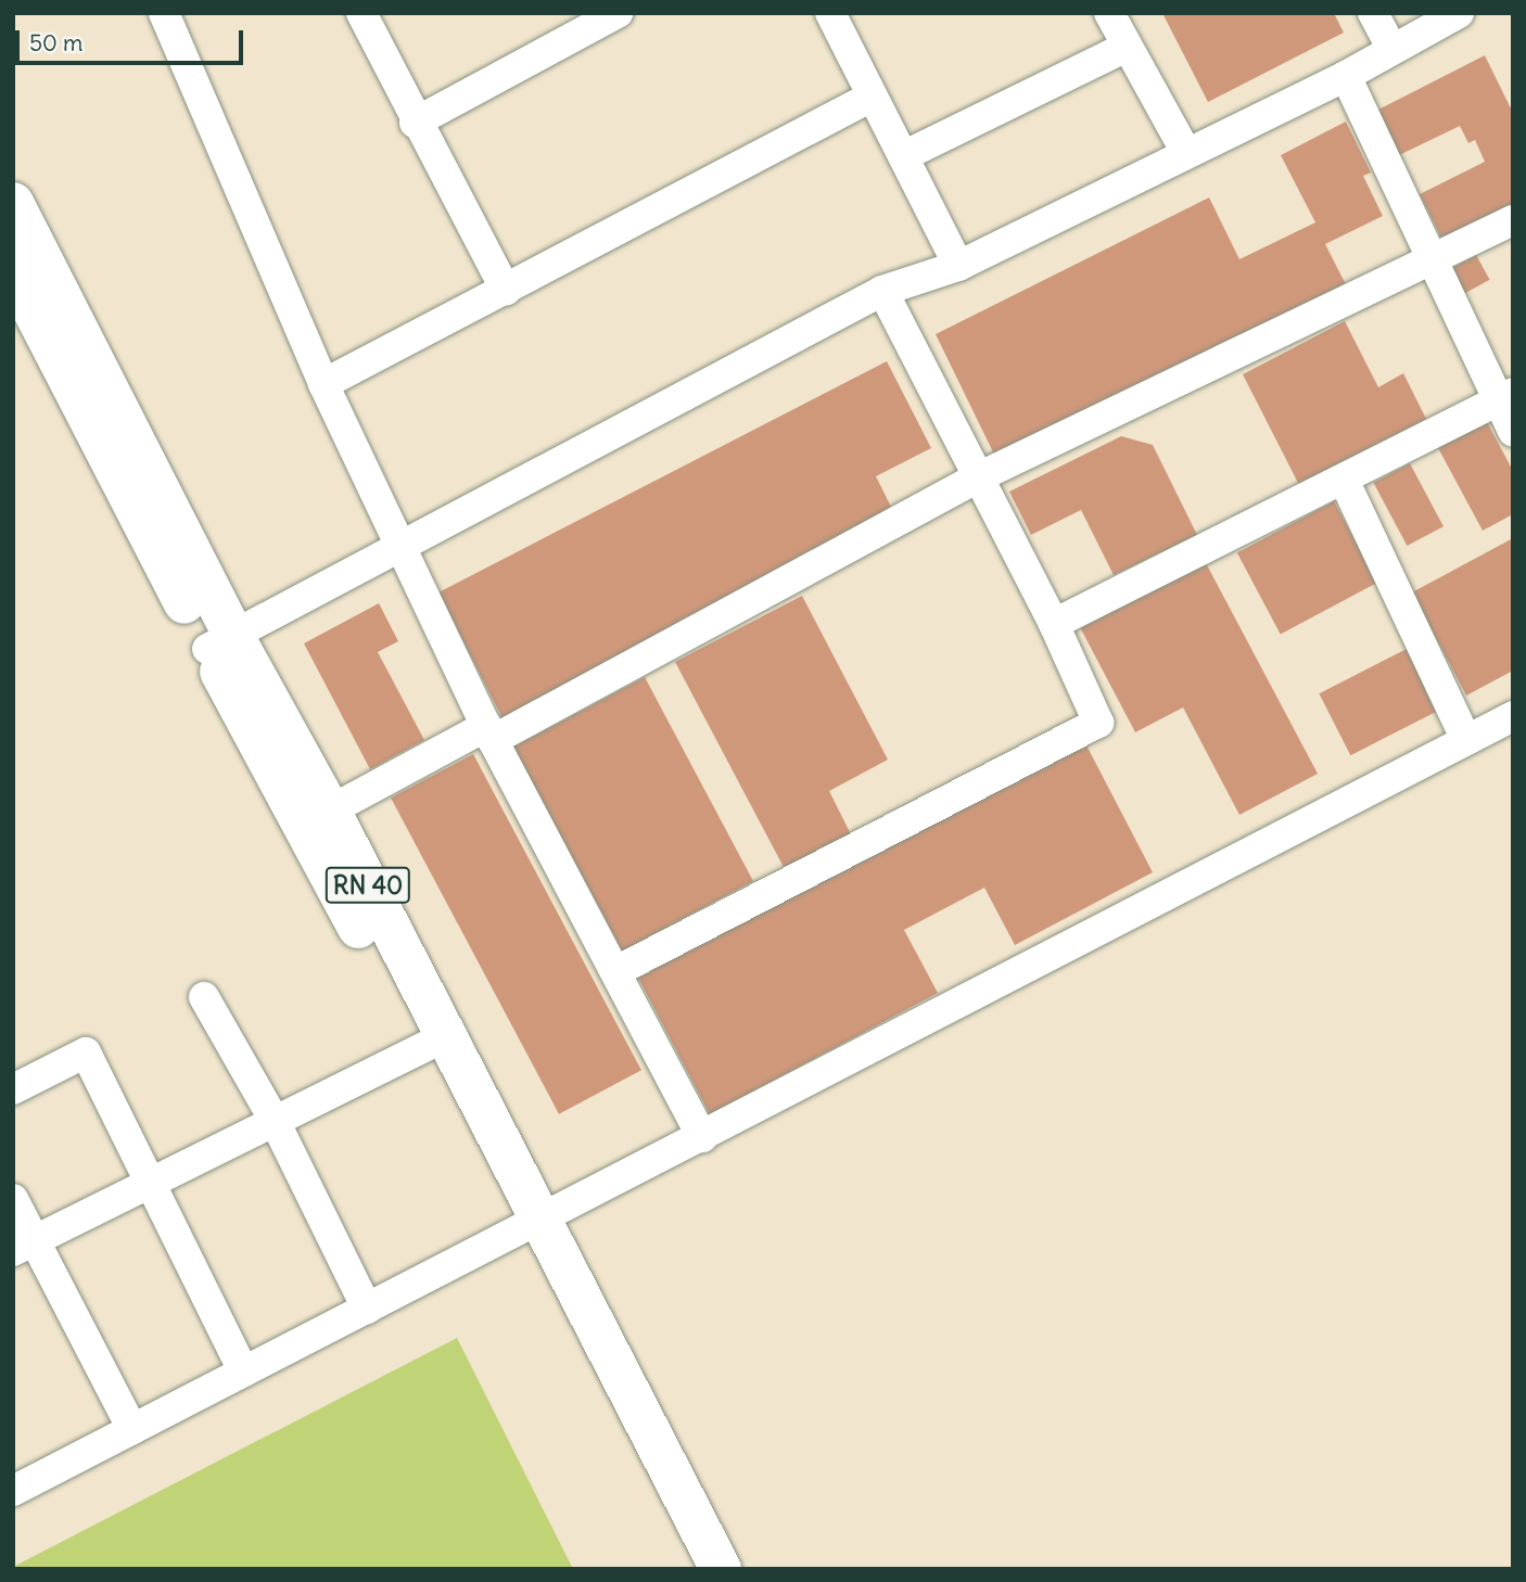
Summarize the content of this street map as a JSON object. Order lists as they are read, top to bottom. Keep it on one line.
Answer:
{"streets":{"main road":["RN 40"]},"scale_bar":"50 m"}
